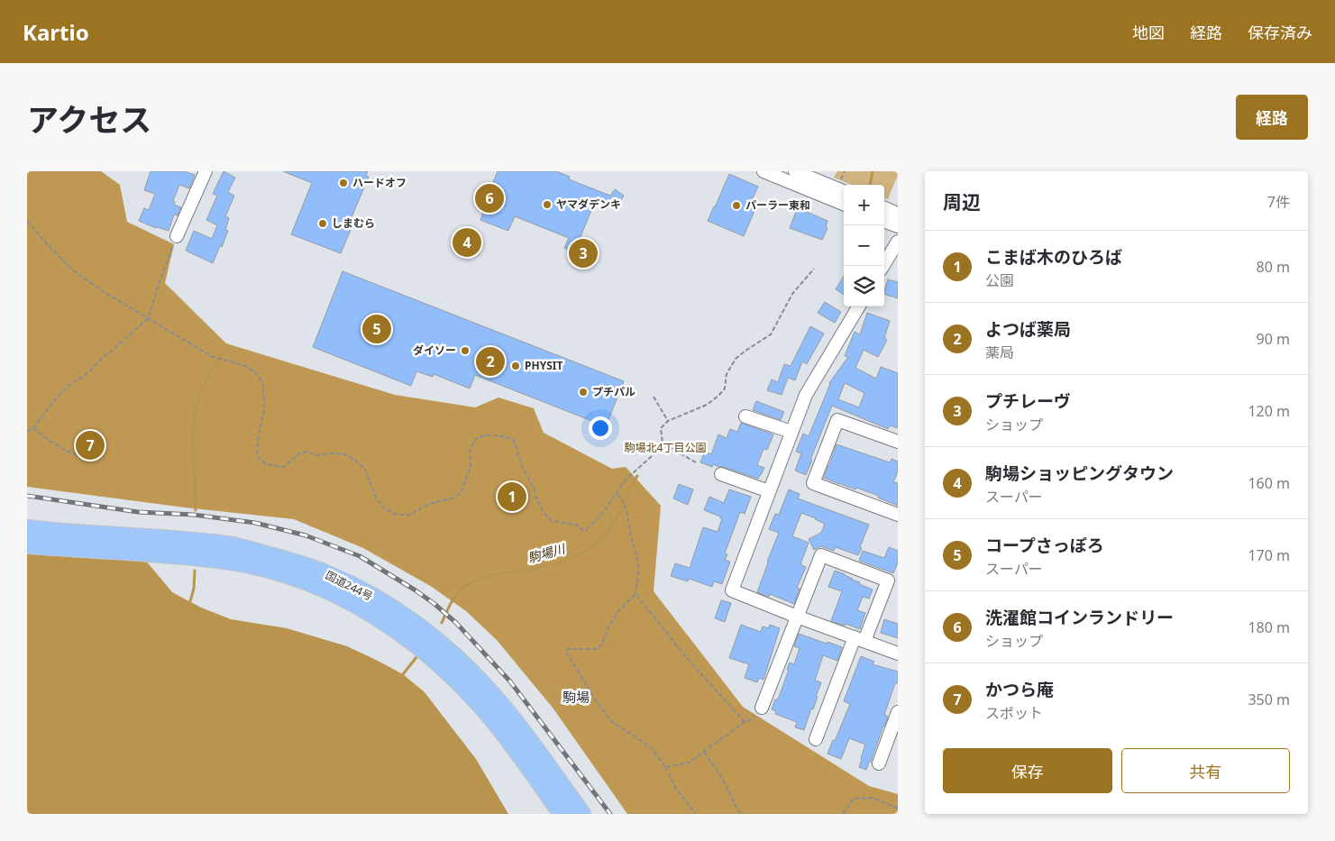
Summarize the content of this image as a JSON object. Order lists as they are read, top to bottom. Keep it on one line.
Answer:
{"streets":{"highway":["国道244号"]},"districts":["駒場"],"water":["駒場川"],"parks":["駒場北4丁目公園"],"places":["ハードオフ","ヤマダデンキ","パーラー東和","しまむら","ダイソー","PHYSIT","プチパル"],"page":{"header":"Kartio","nav":["地図","経路","保存済み"],"title":"アクセス","buttons":["経路",["保存","共有"]],"heading":["周辺","7件"],"pins":["6","4","3","5","2","7","1"],"map_buttons":["+","−"],"list":[{"mark":"1","name":"こまば木のひろば","note":"公園","value":"80 m"},{"mark":"2","name":"よつば薬局","note":"薬局","value":"90 m"},{"mark":"3","name":"プチレーヴ","note":"ショップ","value":"120 m"},{"mark":"4","name":"駒場ショッピングタウン","note":"スーパー","value":"160 m"},{"mark":"5","name":"コープさっぽろ","note":"スーパー","value":"170 m"},{"mark":"6","name":"洗濯館コインランドリー","note":"ショップ","value":"180 m"},{"mark":"7","name":"かつら庵","note":"スポット","value":"350 m"}]}}
